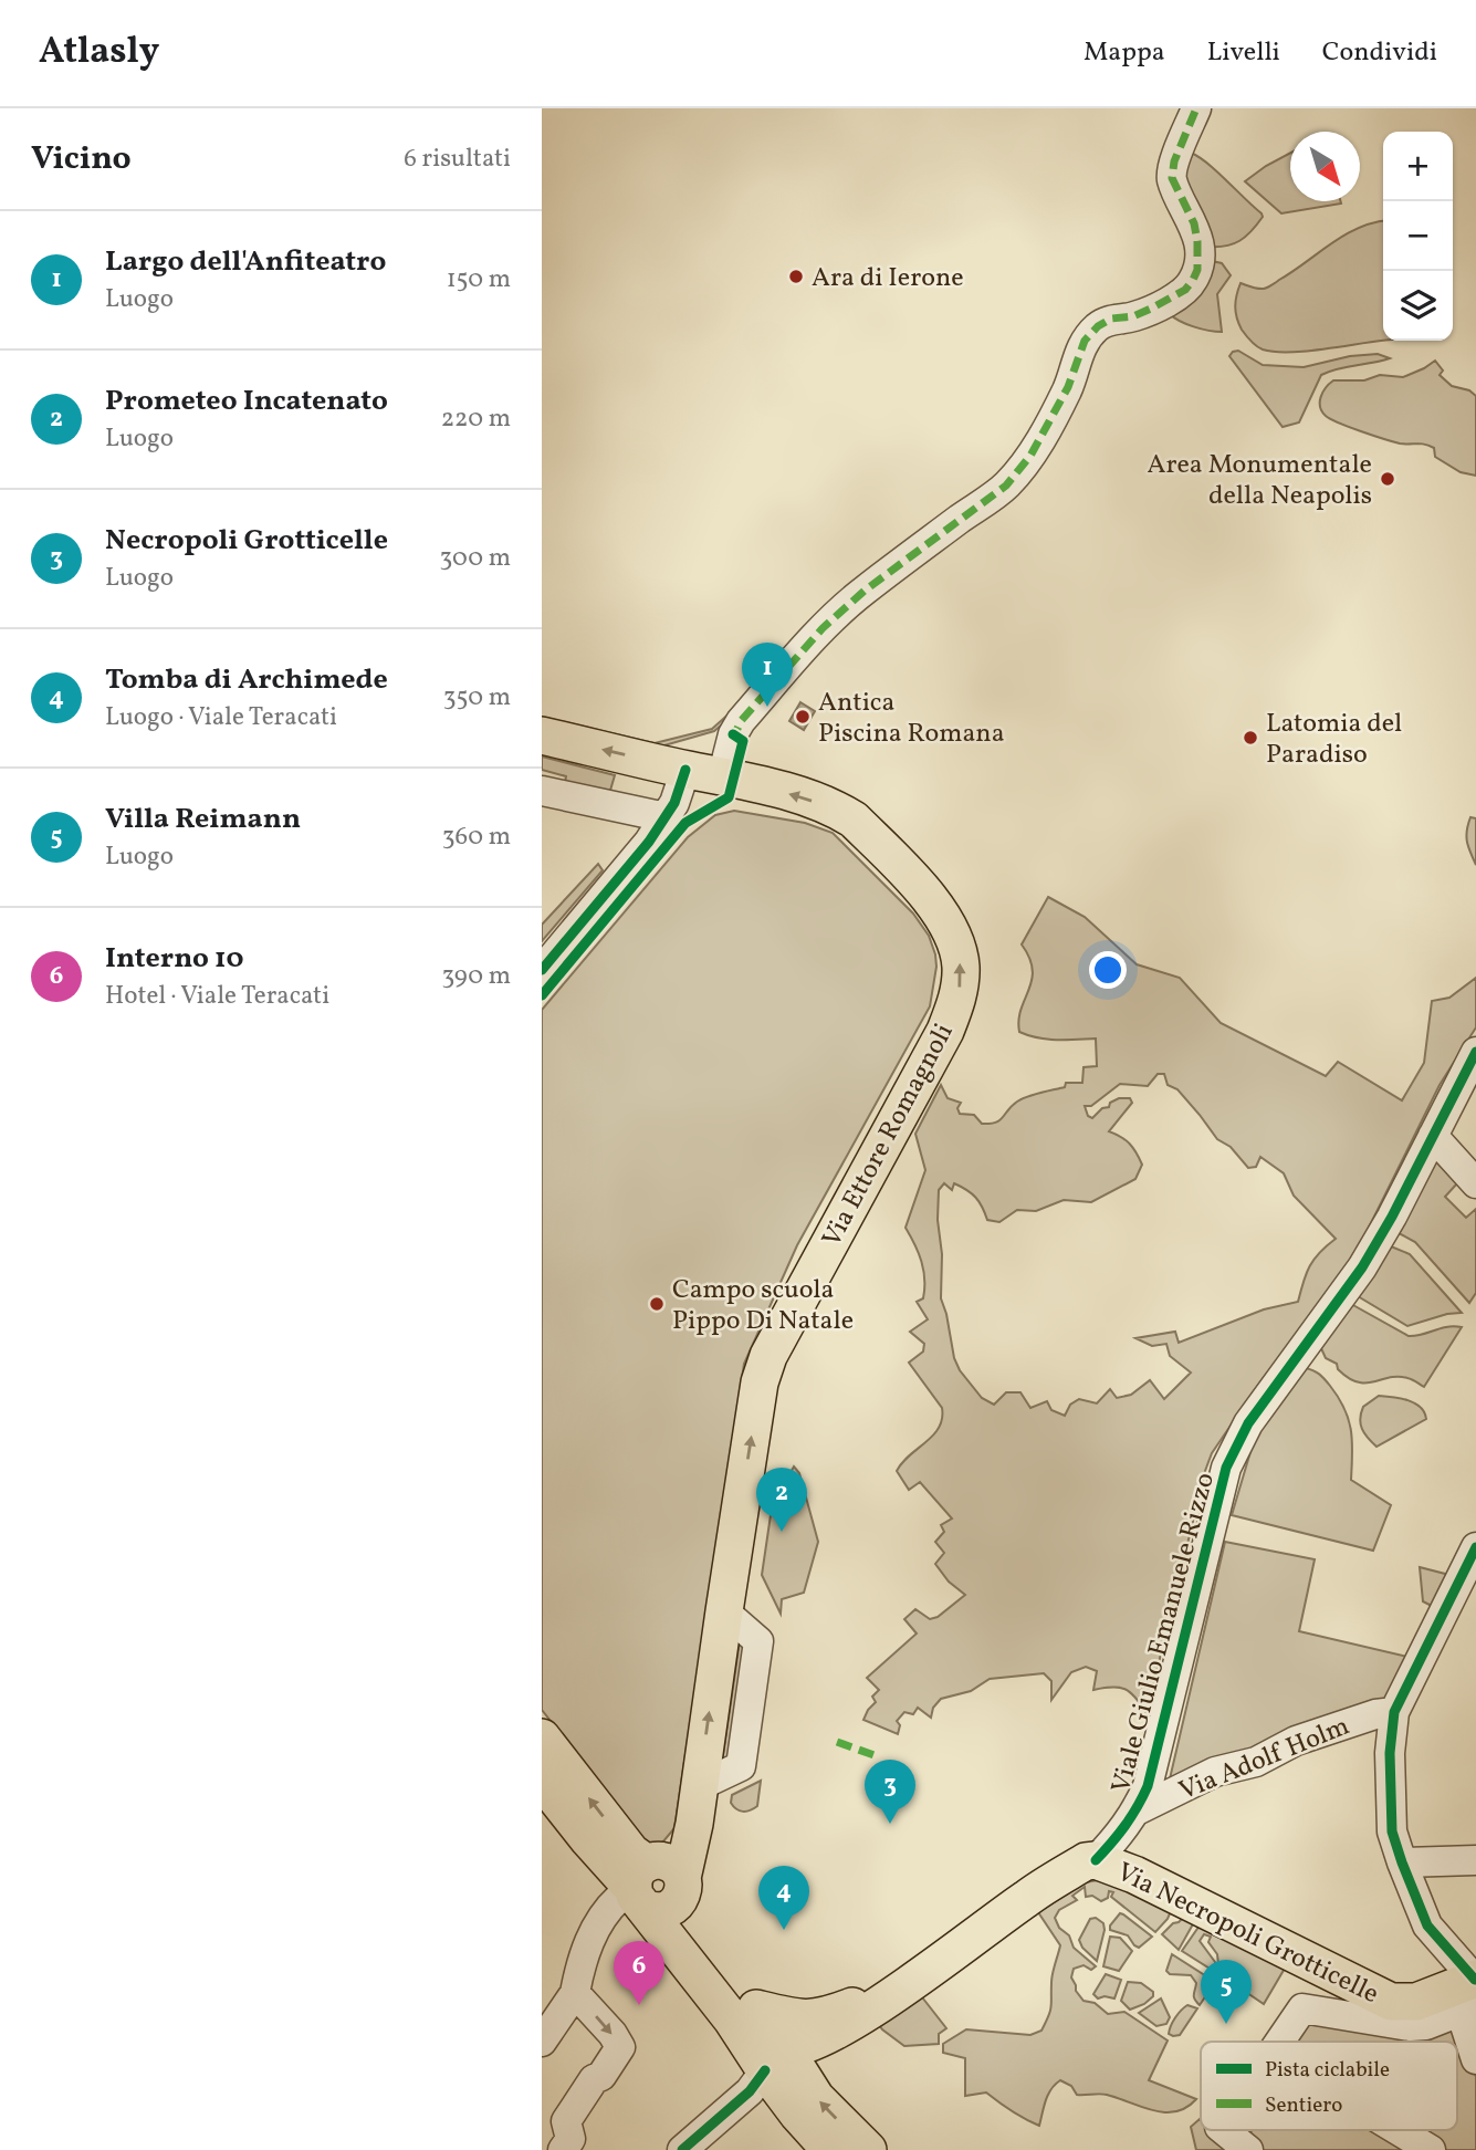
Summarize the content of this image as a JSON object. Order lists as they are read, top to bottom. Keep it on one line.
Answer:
{"streets":{"main road":["Via Ettore Romagnoli","Via Necropoli Grotticelle"],"street":["Viale Giulio Emanuele Rizzo","Via Adolf Holm"]},"crossings":[["Viale Giulio Emanuele Rizzo","Via Adolf Holm"],["Viale Giulio Emanuele Rizzo","Via Necropoli Grotticelle"]],"places":["Ara di Ierone","Area Monumentale della Neapolis","Antica Piscina Romana","Latomia del Paradiso","Campo scuola Pippo Di Natale"],"legend":["Pista ciclabile","Sentiero"],"north":"bottom right","page":{"header":"Atlasly","nav":["Mappa","Livelli","Condividi"],"heading":["Vicino","6 risultati"],"map_buttons":["+","−"],"list":[{"mark":"1","name":"Largo dell'Anfiteatro","note":"Luogo","value":"150 m"},{"mark":"2","name":"Prometeo Incatenato","note":"Luogo","value":"220 m"},{"mark":"3","name":"Necropoli Grotticelle","note":"Luogo","value":"300 m"},{"mark":"4","name":"Tomba di Archimede","note":"Luogo · Viale Teracati","value":"350 m"},{"mark":"5","name":"Villa Reimann","note":"Luogo","value":"360 m"},{"mark":"6","name":"Interno 10","note":"Hotel · Viale Teracati","value":"390 m"}],"pins":["1","2","3","4","6","5"]}}
